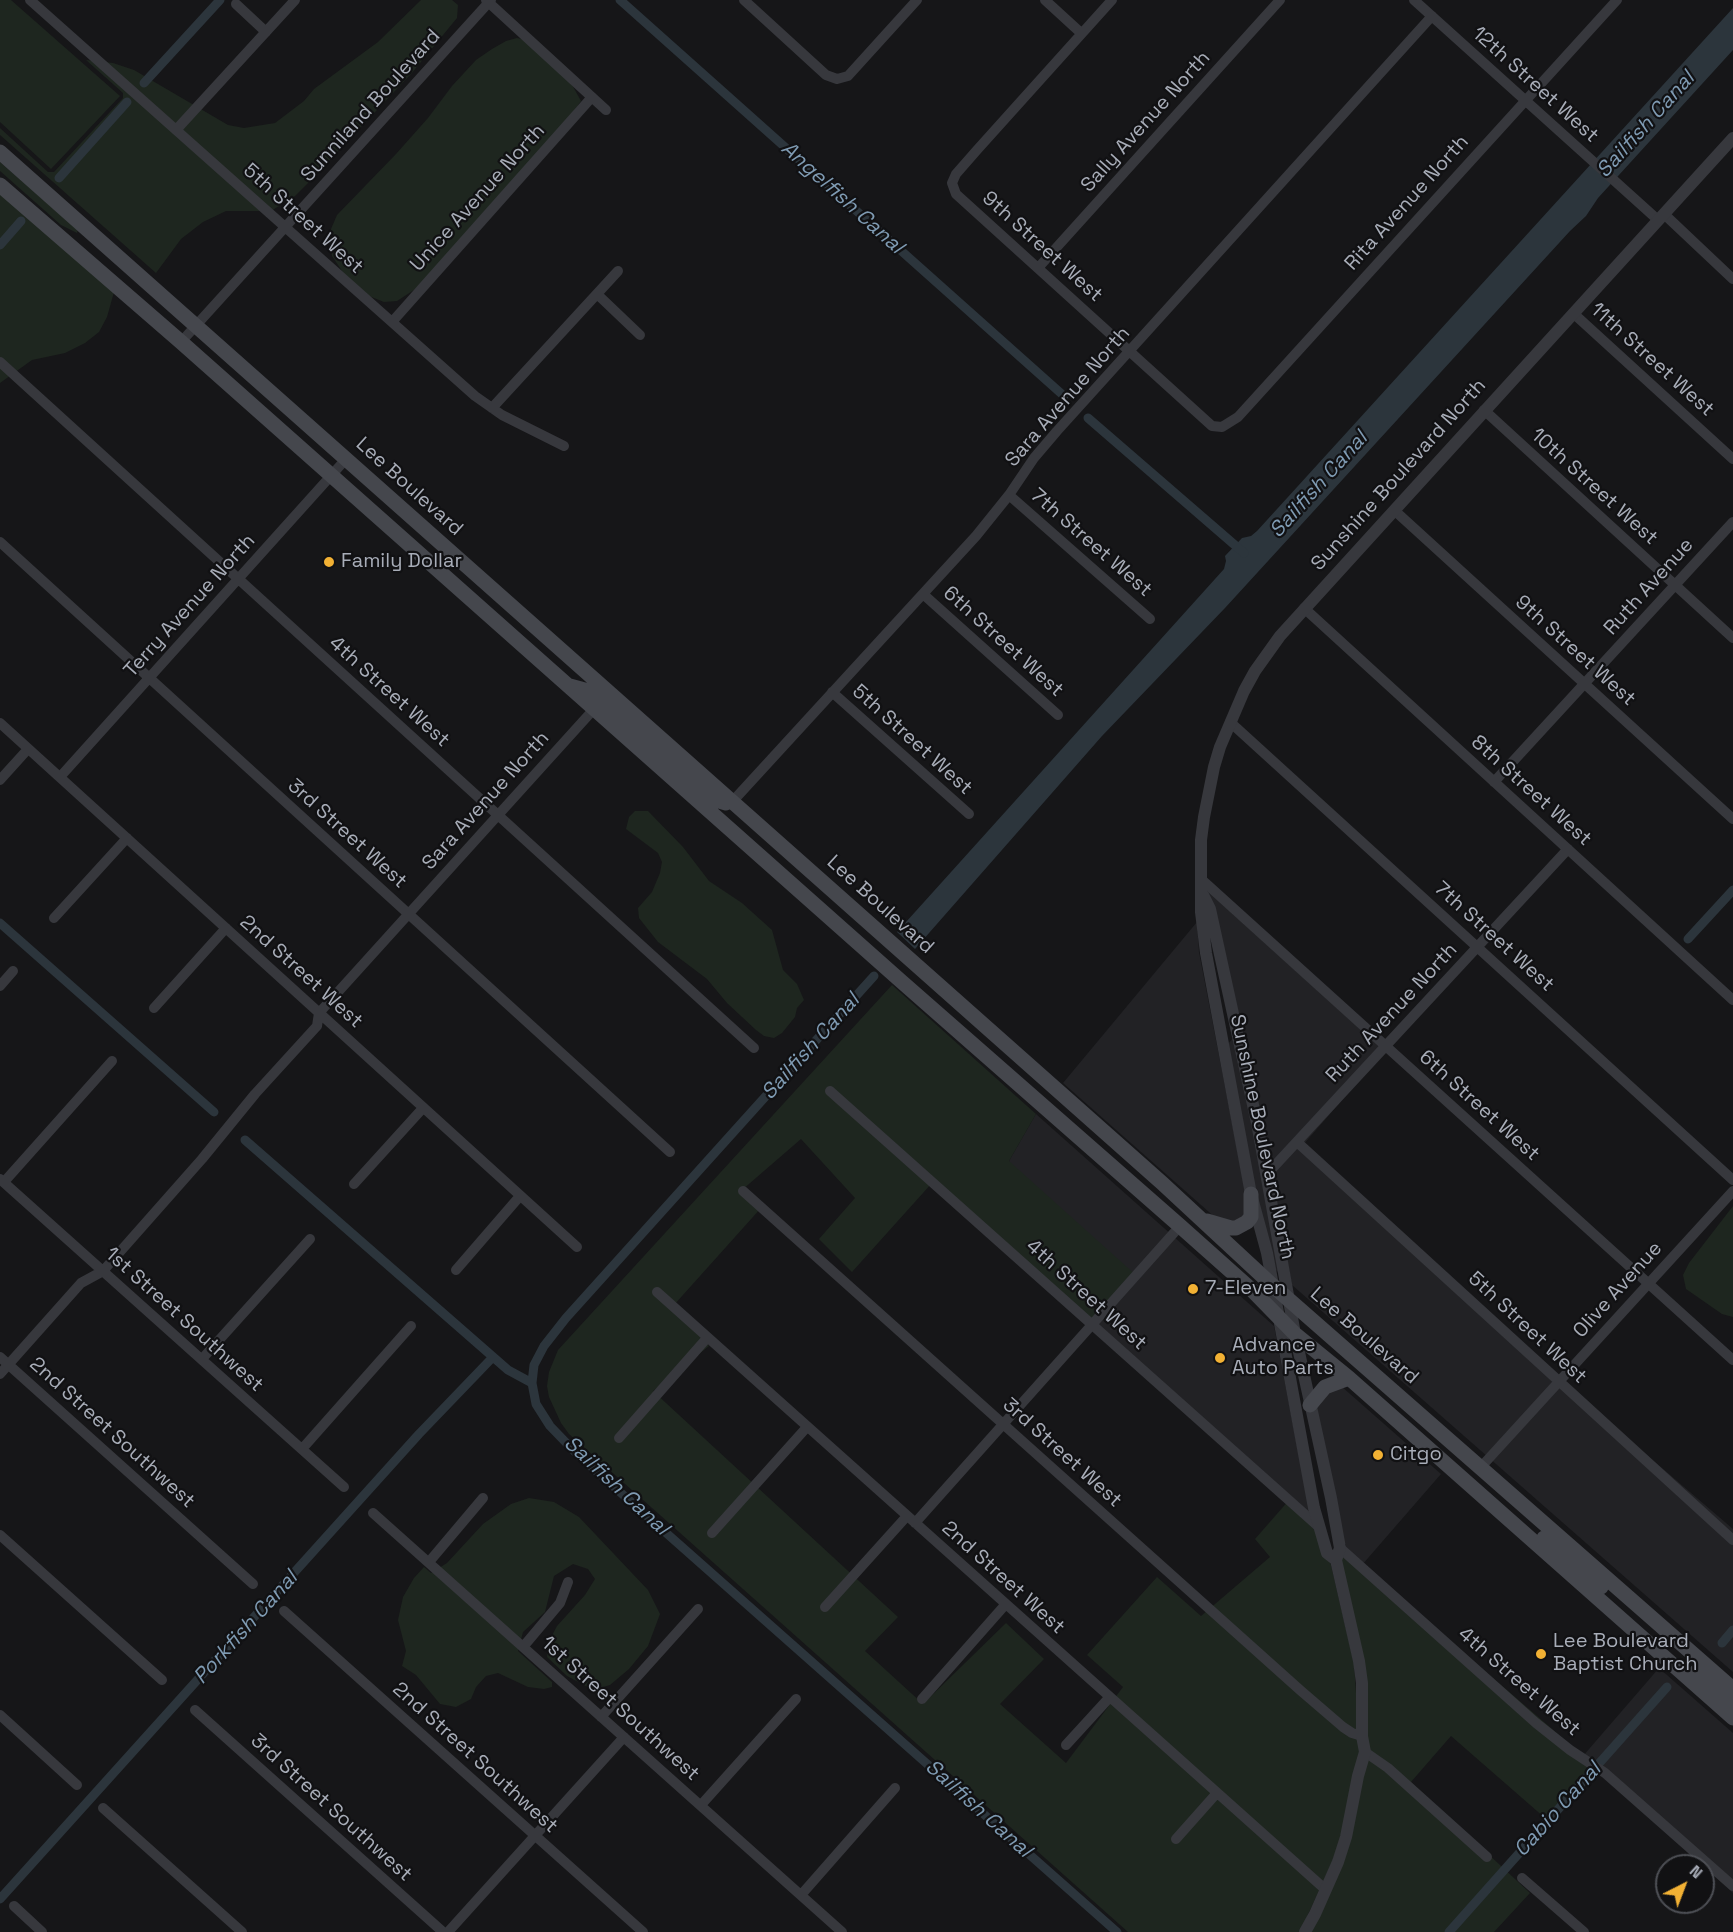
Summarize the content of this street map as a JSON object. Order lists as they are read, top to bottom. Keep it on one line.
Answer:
{"streets":{"main road":["Lee Boulevard"],"street":["12th Street West","Sunniland Boulevard","Sally Avenue North","Unice Avenue North","Rita Avenue North","5th Street West","9th Street West","11th Street West","Sara Avenue North","Sunshine Boulevard North","10th Street West","7th Street West","Ruth Avenue","Terry Avenue North","6th Street West","4th Street West","8th Street West","3rd Street West","2nd Street West","Ruth Avenue North","Olive Avenue","1st Street Southwest","2nd Street Southwest","3rd Street Southwest"]},"crossings":[["12th Street West","Rita Avenue North"],["12th Street West","Sara Avenue North"],["12th Street West","Sunshine Boulevard North"],["Sunniland Boulevard","5th Street West"],["Sunniland Boulevard","Lee Boulevard"],["Sally Avenue North","9th Street West"],["Unice Avenue North","5th Street West"],["Rita Avenue North","9th Street West"],["5th Street West","Sara Avenue North"],["5th Street West","Ruth Avenue North"],["5th Street West","Olive Avenue"],["9th Street West","Sara Avenue North"],["9th Street West","Sunshine Boulevard North"],["9th Street West","Ruth Avenue"],["11th Street West","Sunshine Boulevard North"],["Sara Avenue North","Lee Boulevard"],["Sara Avenue North","7th Street West"],["Sara Avenue North","6th Street West"],["Sara Avenue North","4th Street West"],["Sara Avenue North","3rd Street West"],["Sara Avenue North","2nd Street West"],["Sara Avenue North","1st Street Southwest"],["Sara Avenue North","2nd Street Southwest"],["Sunshine Boulevard North","Lee Boulevard"],["Sunshine Boulevard North","10th Street West"],["Sunshine Boulevard North","7th Street West"],["Sunshine Boulevard North","6th Street West"],["Sunshine Boulevard North","4th Street West"],["Sunshine Boulevard North","8th Street West"],["Sunshine Boulevard North","3rd Street West"],["Sunshine Boulevard North","2nd Street West"],["Sunshine Boulevard North","Ruth Avenue North"],["Lee Boulevard","Terry Avenue North"],["Lee Boulevard","Olive Avenue"],["10th Street West","Ruth Avenue"],["7th Street West","Ruth Avenue North"],["Ruth Avenue","8th Street West"],["Terry Avenue North","4th Street West"],["Terry Avenue North","3rd Street West"],["Terry Avenue North","2nd Street West"],["6th Street West","Ruth Avenue North"],["6th Street West","Olive Avenue"],["8th Street West","Ruth Avenue North"]],"water":["Sailfish Canal","Angelfish Canal","Porkfish Canal","Cabio Canal"],"places":["Family Dollar","7-Eleven","Advance Auto Parts","Citgo","Lee Boulevard Baptist Church"],"north":"top right"}
